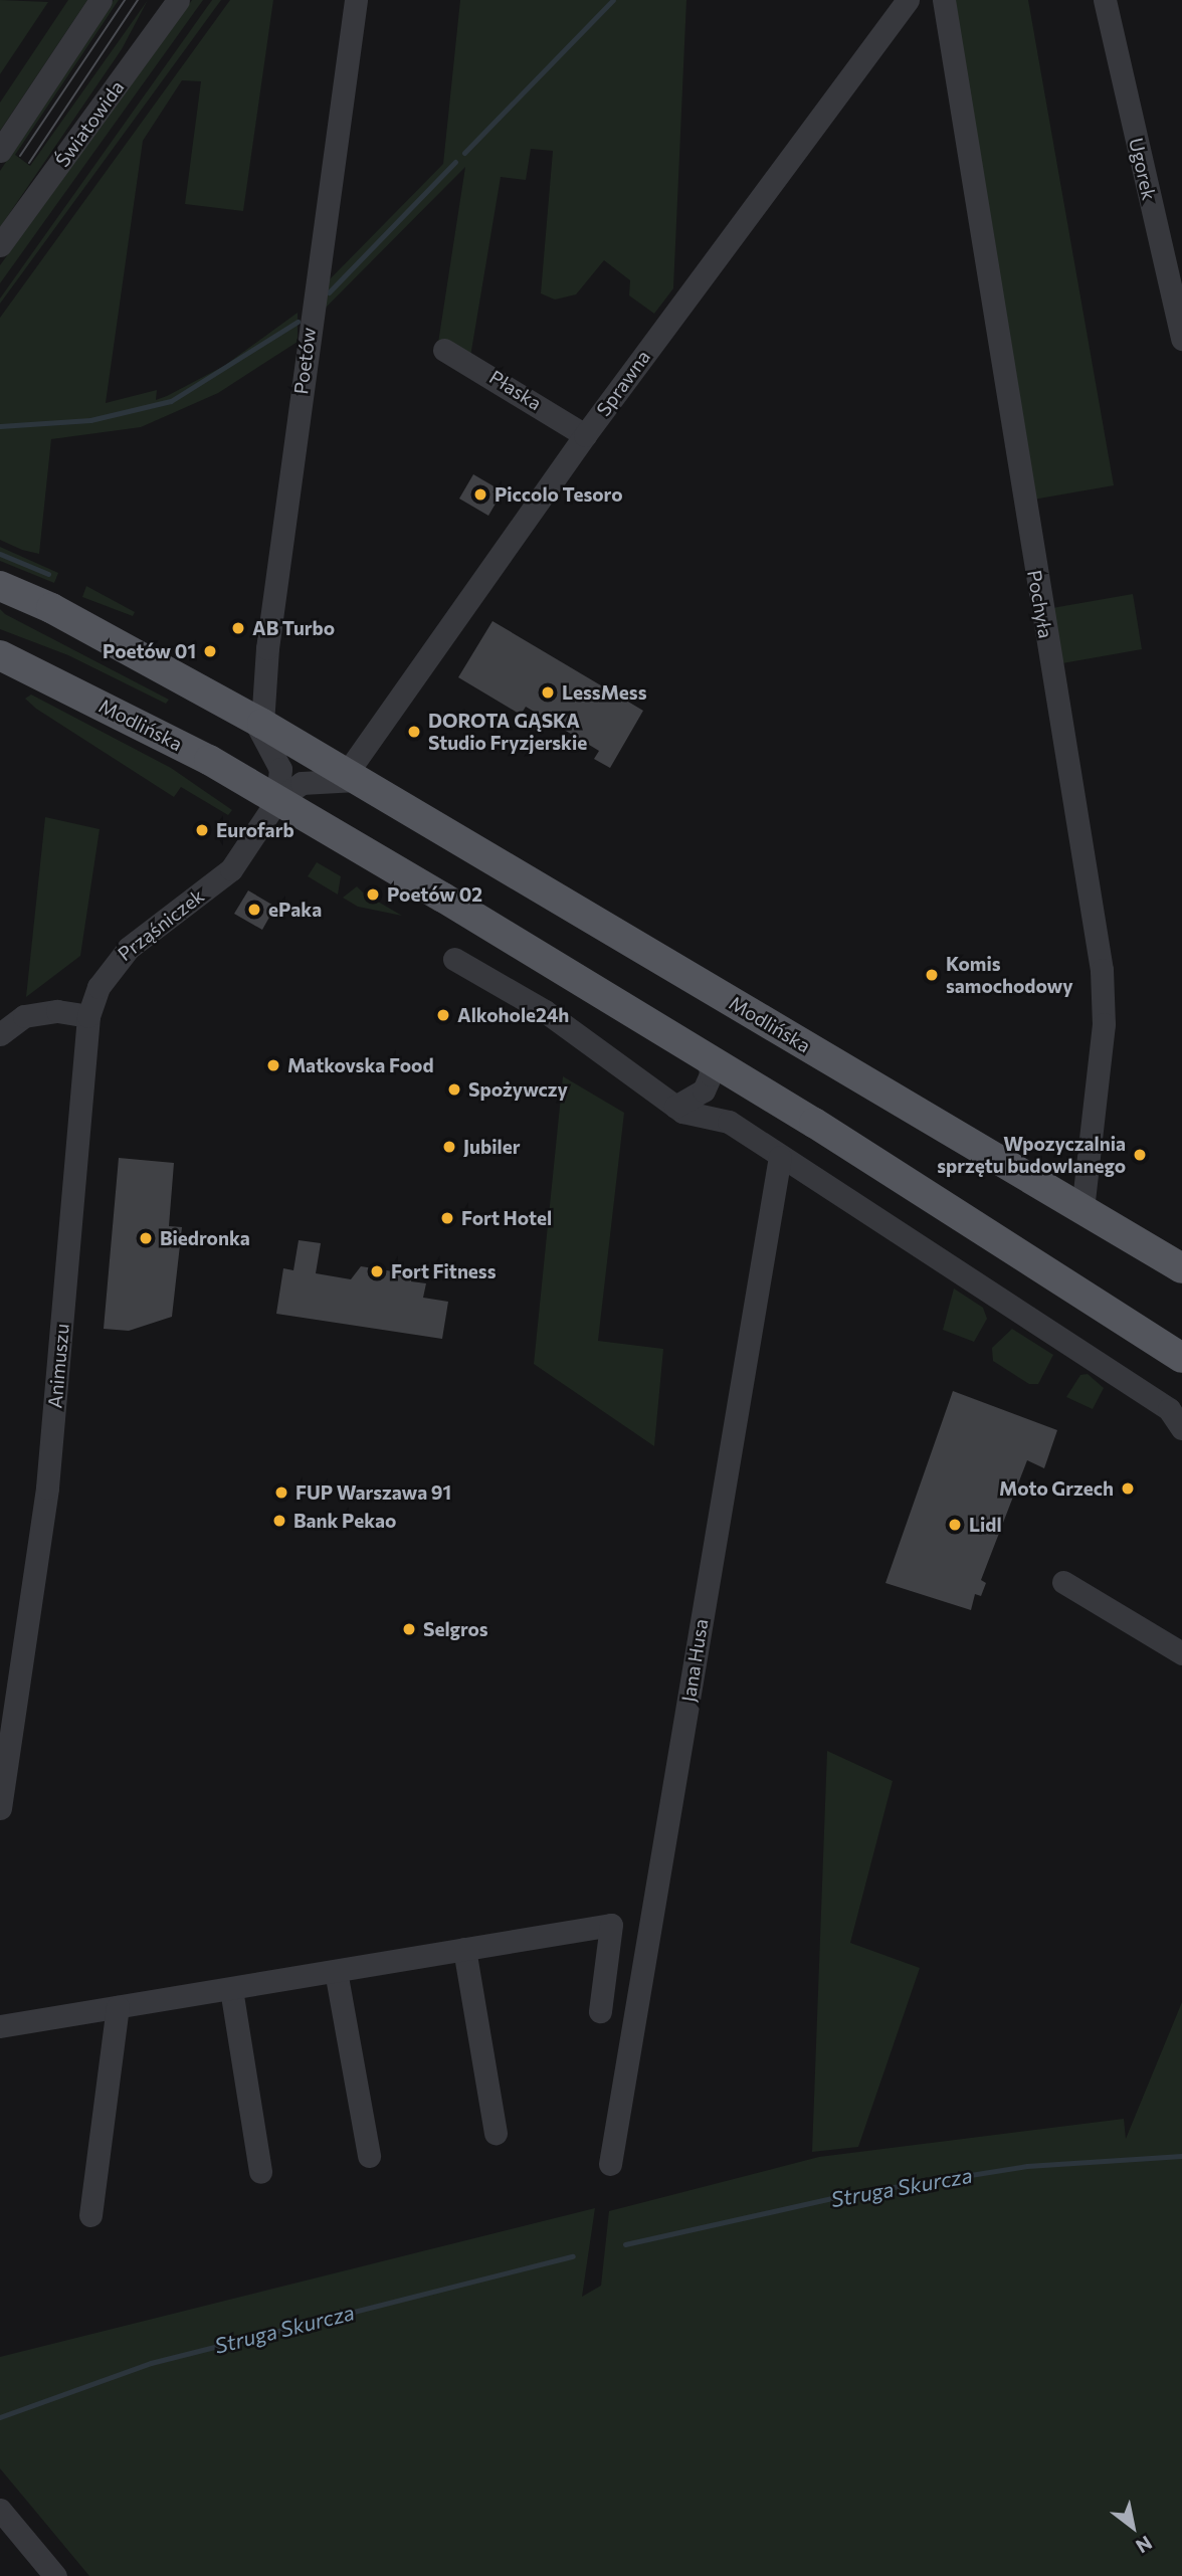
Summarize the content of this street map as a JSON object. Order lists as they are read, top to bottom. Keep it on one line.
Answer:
{"streets":{"main road":["Modlińska"],"street":["Światowida","Ugorek","Poetów","Sprawna","Płaska","Pochyła","Prząśniczek","Animuszu","Jana Husa"]},"crossings":[["Poetów","Modlińska"],["Sprawna","Płaska"],["Sprawna","Modlińska"],["Pochyła","Modlińska"],["Modlińska","Prząśniczek"],["Prząśniczek","Animuszu"]],"water":["Struga Skurcza"],"places":["Piccolo Tesoro","AB Turbo","Poetów 01","LessMess","DOROTA GĄSKA Studio Fryzjerskie","Eurofarb","Poetów 02","ePaka","Komis samochodowy","Alkohole24h","Matkovska Food","Spożywczy","Jubiler","Wpozyczalnia sprzętu budowlanego","Fort Hotel","Biedronka","Fort Fitness","Moto Grzech","FUP Warszawa 91","Bank Pekao","Lidl","Selgros"],"north":"bottom right"}
